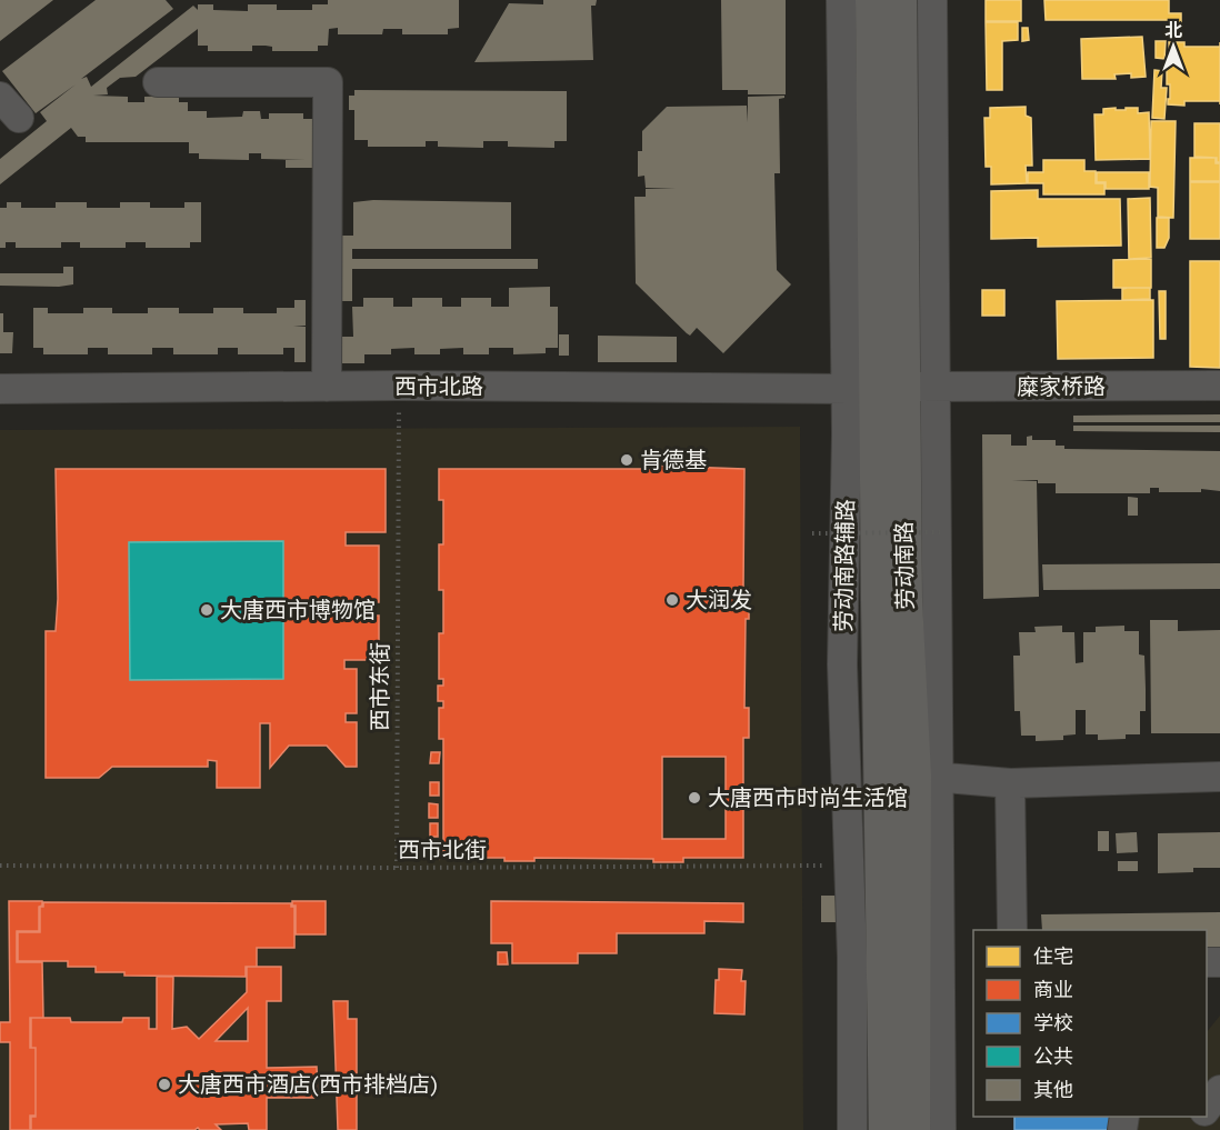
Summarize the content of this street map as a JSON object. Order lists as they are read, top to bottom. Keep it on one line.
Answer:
{"streets":{"main road":["劳动南路"],"street":["西市北路","糜家桥路","劳动南路辅路"],"path":["西市东街","西市北街"]},"crossings":[["西市北路","糜家桥路"],["西市北路","劳动南路辅路"],["西市北路","劳动南路"],["西市北路","西市东街"],["糜家桥路","劳动南路辅路"],["糜家桥路","劳动南路"],["劳动南路辅路","劳动南路"],["劳动南路辅路","西市北街"],["西市东街","西市北街"]],"places":["肯德基","大润发","大唐西市博物馆","大唐西市时尚生活馆","大唐西市酒店(西市排档店)"],"legend":["住宅","商业","学校","公共","其他"],"north":"top"}
